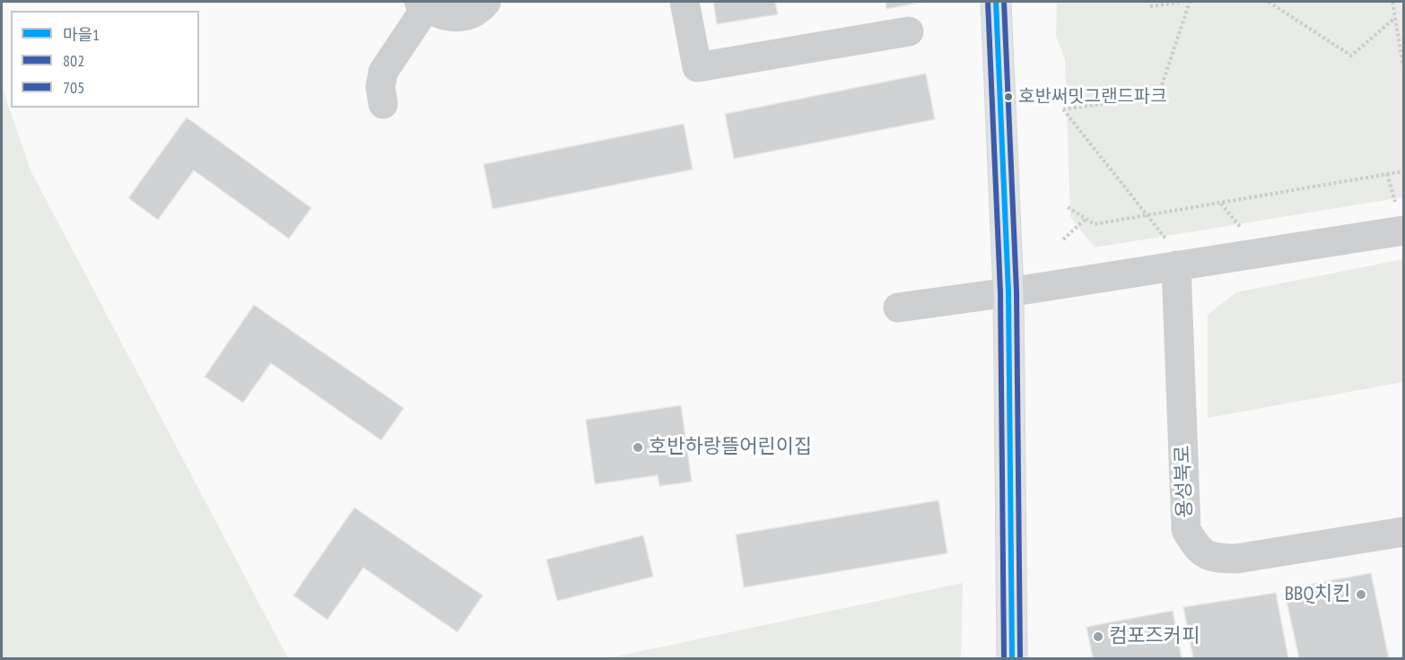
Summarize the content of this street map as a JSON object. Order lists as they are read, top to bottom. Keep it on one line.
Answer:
{"streets":{"street":["용성북로"]},"places":["호반써밋그랜드파크","호반하랑뜰어린이집","BBQ치킨","컴포즈커피"],"lines":["transit line 마을1","transit line 802","transit line 705"],"legend":["마을1","802","705"]}
